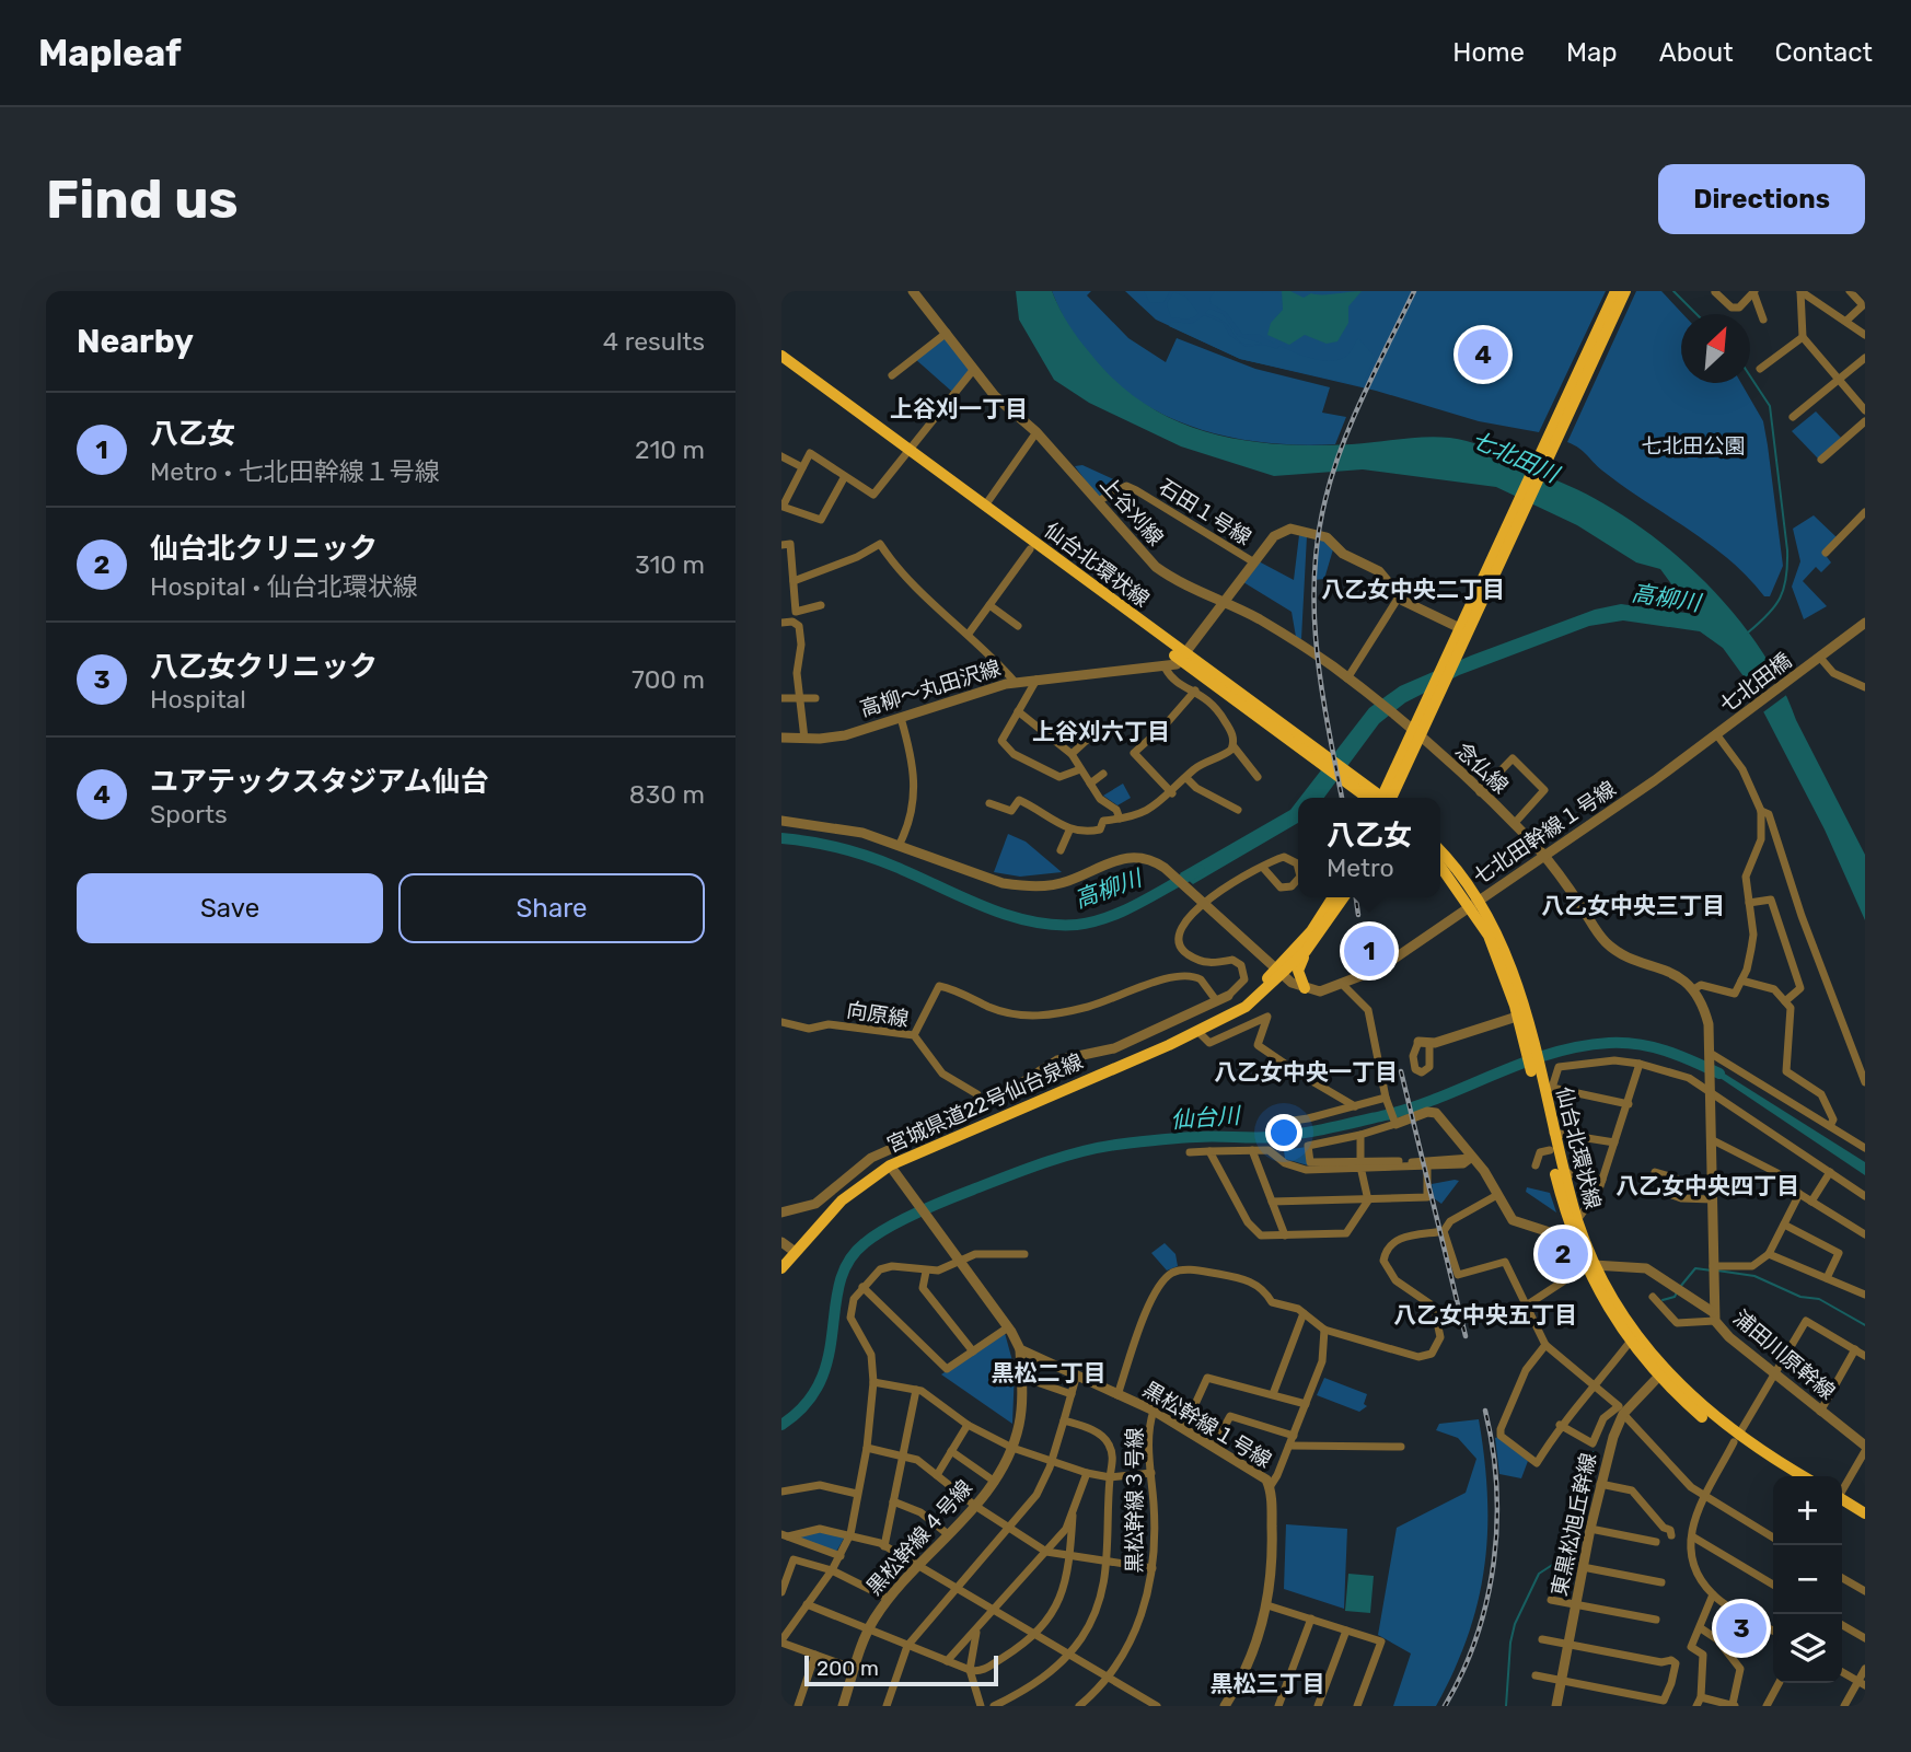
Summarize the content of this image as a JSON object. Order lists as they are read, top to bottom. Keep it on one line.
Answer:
{"streets":{"main road":["仙台北環状線","宮城県道22号仙台泉線"],"street":["上谷刈線","石田１号線","七北田橋","高柳～丸田沢線","念仏線","七北田幹線１号線","向原線","浦田川原幹線","黒松幹線１号線","黒松幹線３号線","東黒松旭丘幹線","黒松幹線４号線"]},"crossings":[["上谷刈線","石田１号線"],["上谷刈線","念仏線"],["仙台北環状線","高柳～丸田沢線"],["仙台北環状線","七北田幹線１号線"],["仙台北環状線","東黒松旭丘幹線"],["七北田橋","七北田幹線１号線"],["念仏線","七北田幹線１号線"],["黒松幹線１号線","黒松幹線３号線"],["黒松幹線１号線","黒松幹線４号線"]],"districts":["上谷刈一丁目","八乙女中央二丁目","上谷刈六丁目","八乙女中央三丁目","八乙女中央一丁目","八乙女中央四丁目","八乙女中央五丁目","黒松二丁目","黒松三丁目"],"water":["七北田川","高柳川","仙台川"],"parks":["七北田公園"],"scale_bar":"200 m","north":"top right","page":{"header":"Mapleaf","nav":["Home","Map","About","Contact"],"buttons":["Directions",["Save","Share"]],"title":"Find us","heading":["Nearby","4 results"],"pins":["4","1","2","3"],"list":[{"mark":"1","name":"八乙女","note":"Metro · 七北田幹線１号線","value":"210 m"},{"mark":"2","name":"仙台北クリニック","note":"Hospital · 仙台北環状線","value":"310 m"},{"mark":"3","name":"八乙女クリニック","note":"Hospital","value":"700 m"},{"mark":"4","name":"ユアテックスタジアム仙台","note":"Sports","value":"830 m"}],"popup":["八乙女","Metro"],"map_buttons":["+","−"],"scale":"200 m"}}
